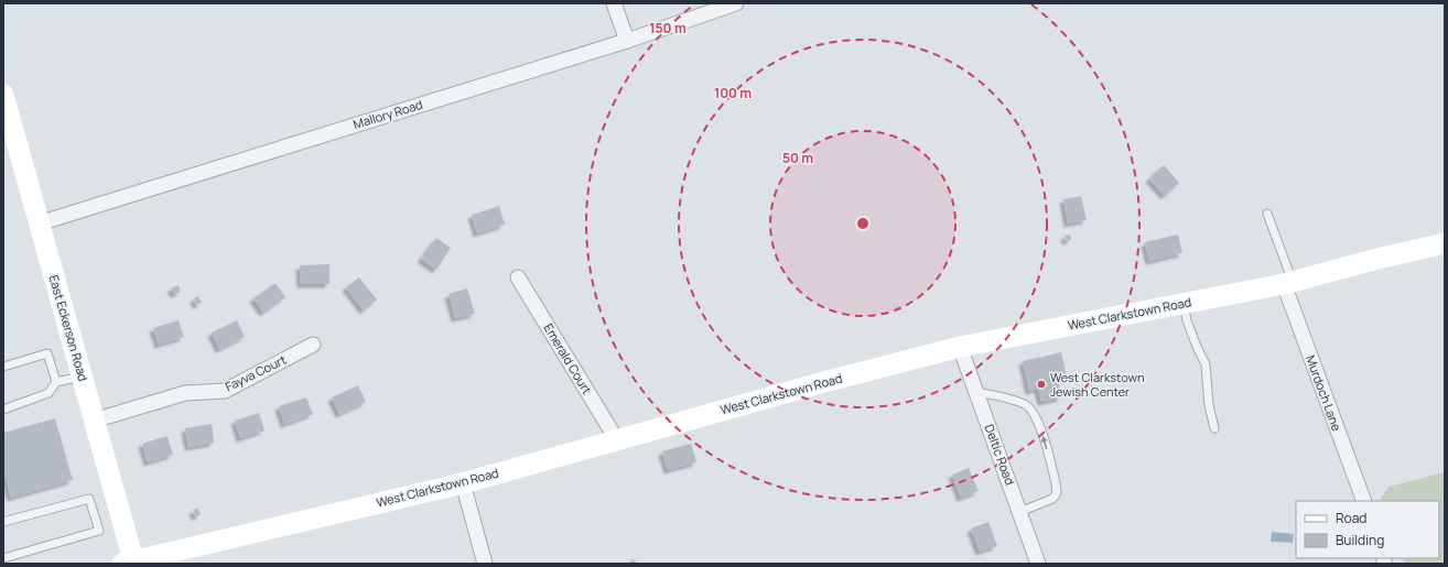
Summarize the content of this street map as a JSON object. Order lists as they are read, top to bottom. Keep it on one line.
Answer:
{"streets":{"street":["Mallory Road","West Clarkstown Road","East Eckerson Road","Emerald Court","Fayva Court","Murdoch Lane","Deltic Road"]},"crossings":[["Mallory Road","East Eckerson Road"],["West Clarkstown Road","East Eckerson Road"],["West Clarkstown Road","Emerald Court"],["West Clarkstown Road","Murdoch Lane"],["West Clarkstown Road","Deltic Road"],["East Eckerson Road","Fayva Court"]],"places":["West Clarkstown Jewish Center"],"legend":["Road","Building"],"rings":["150 m","100 m","50 m"]}
